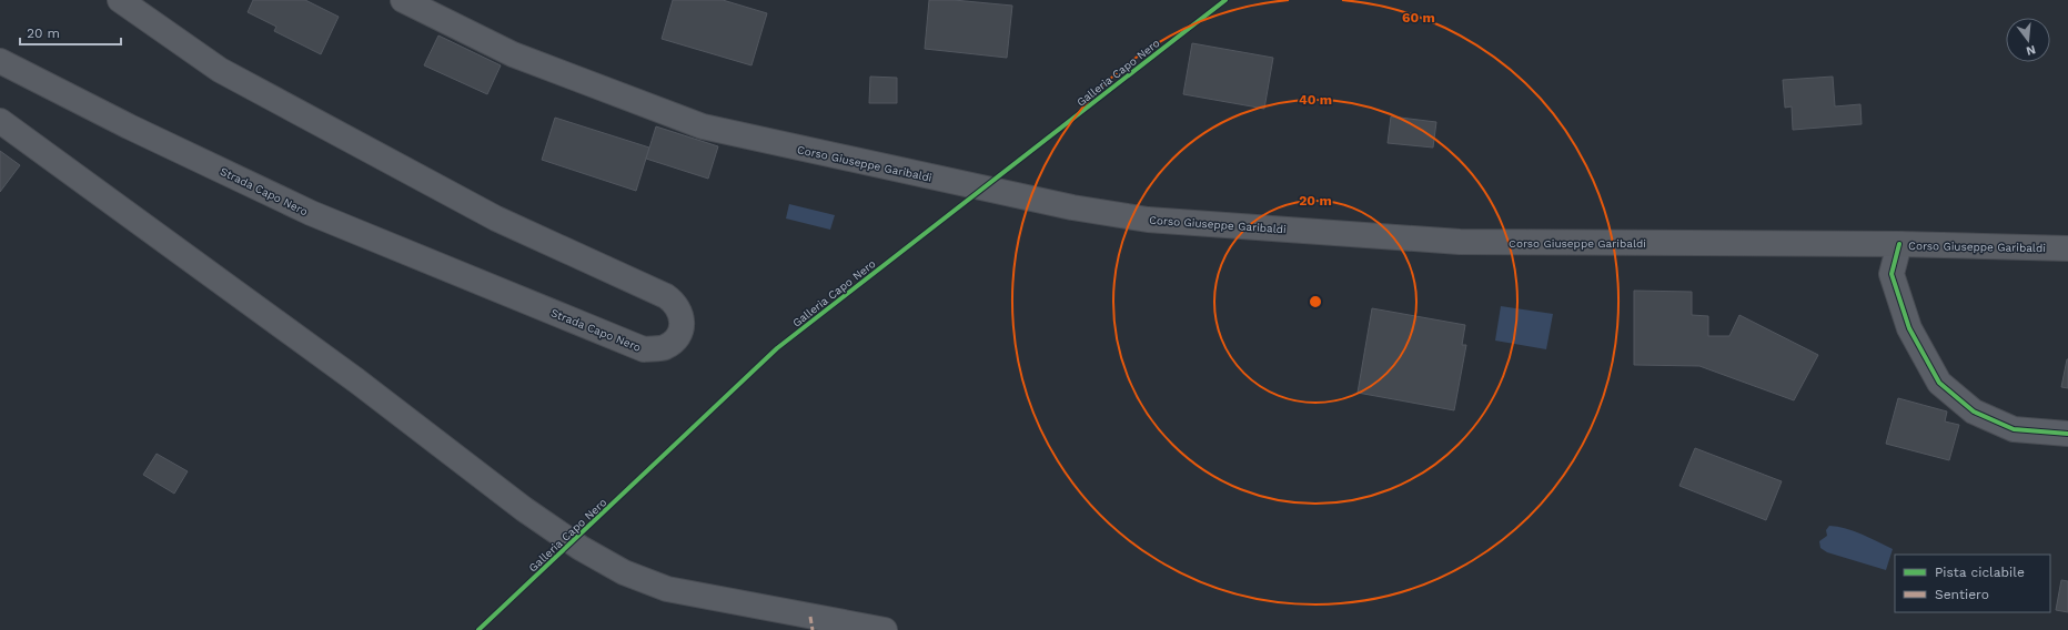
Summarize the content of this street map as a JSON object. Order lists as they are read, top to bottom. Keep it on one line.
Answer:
{"streets":{"main road":["Corso Giuseppe Garibaldi","Strada Capo Nero"],"cycle path":["Galleria Capo Nero"]},"legend":["Pista ciclabile","Sentiero"],"scale_bar":"20 m","north":"bottom","rings":["60 m","40 m","20 m"]}
